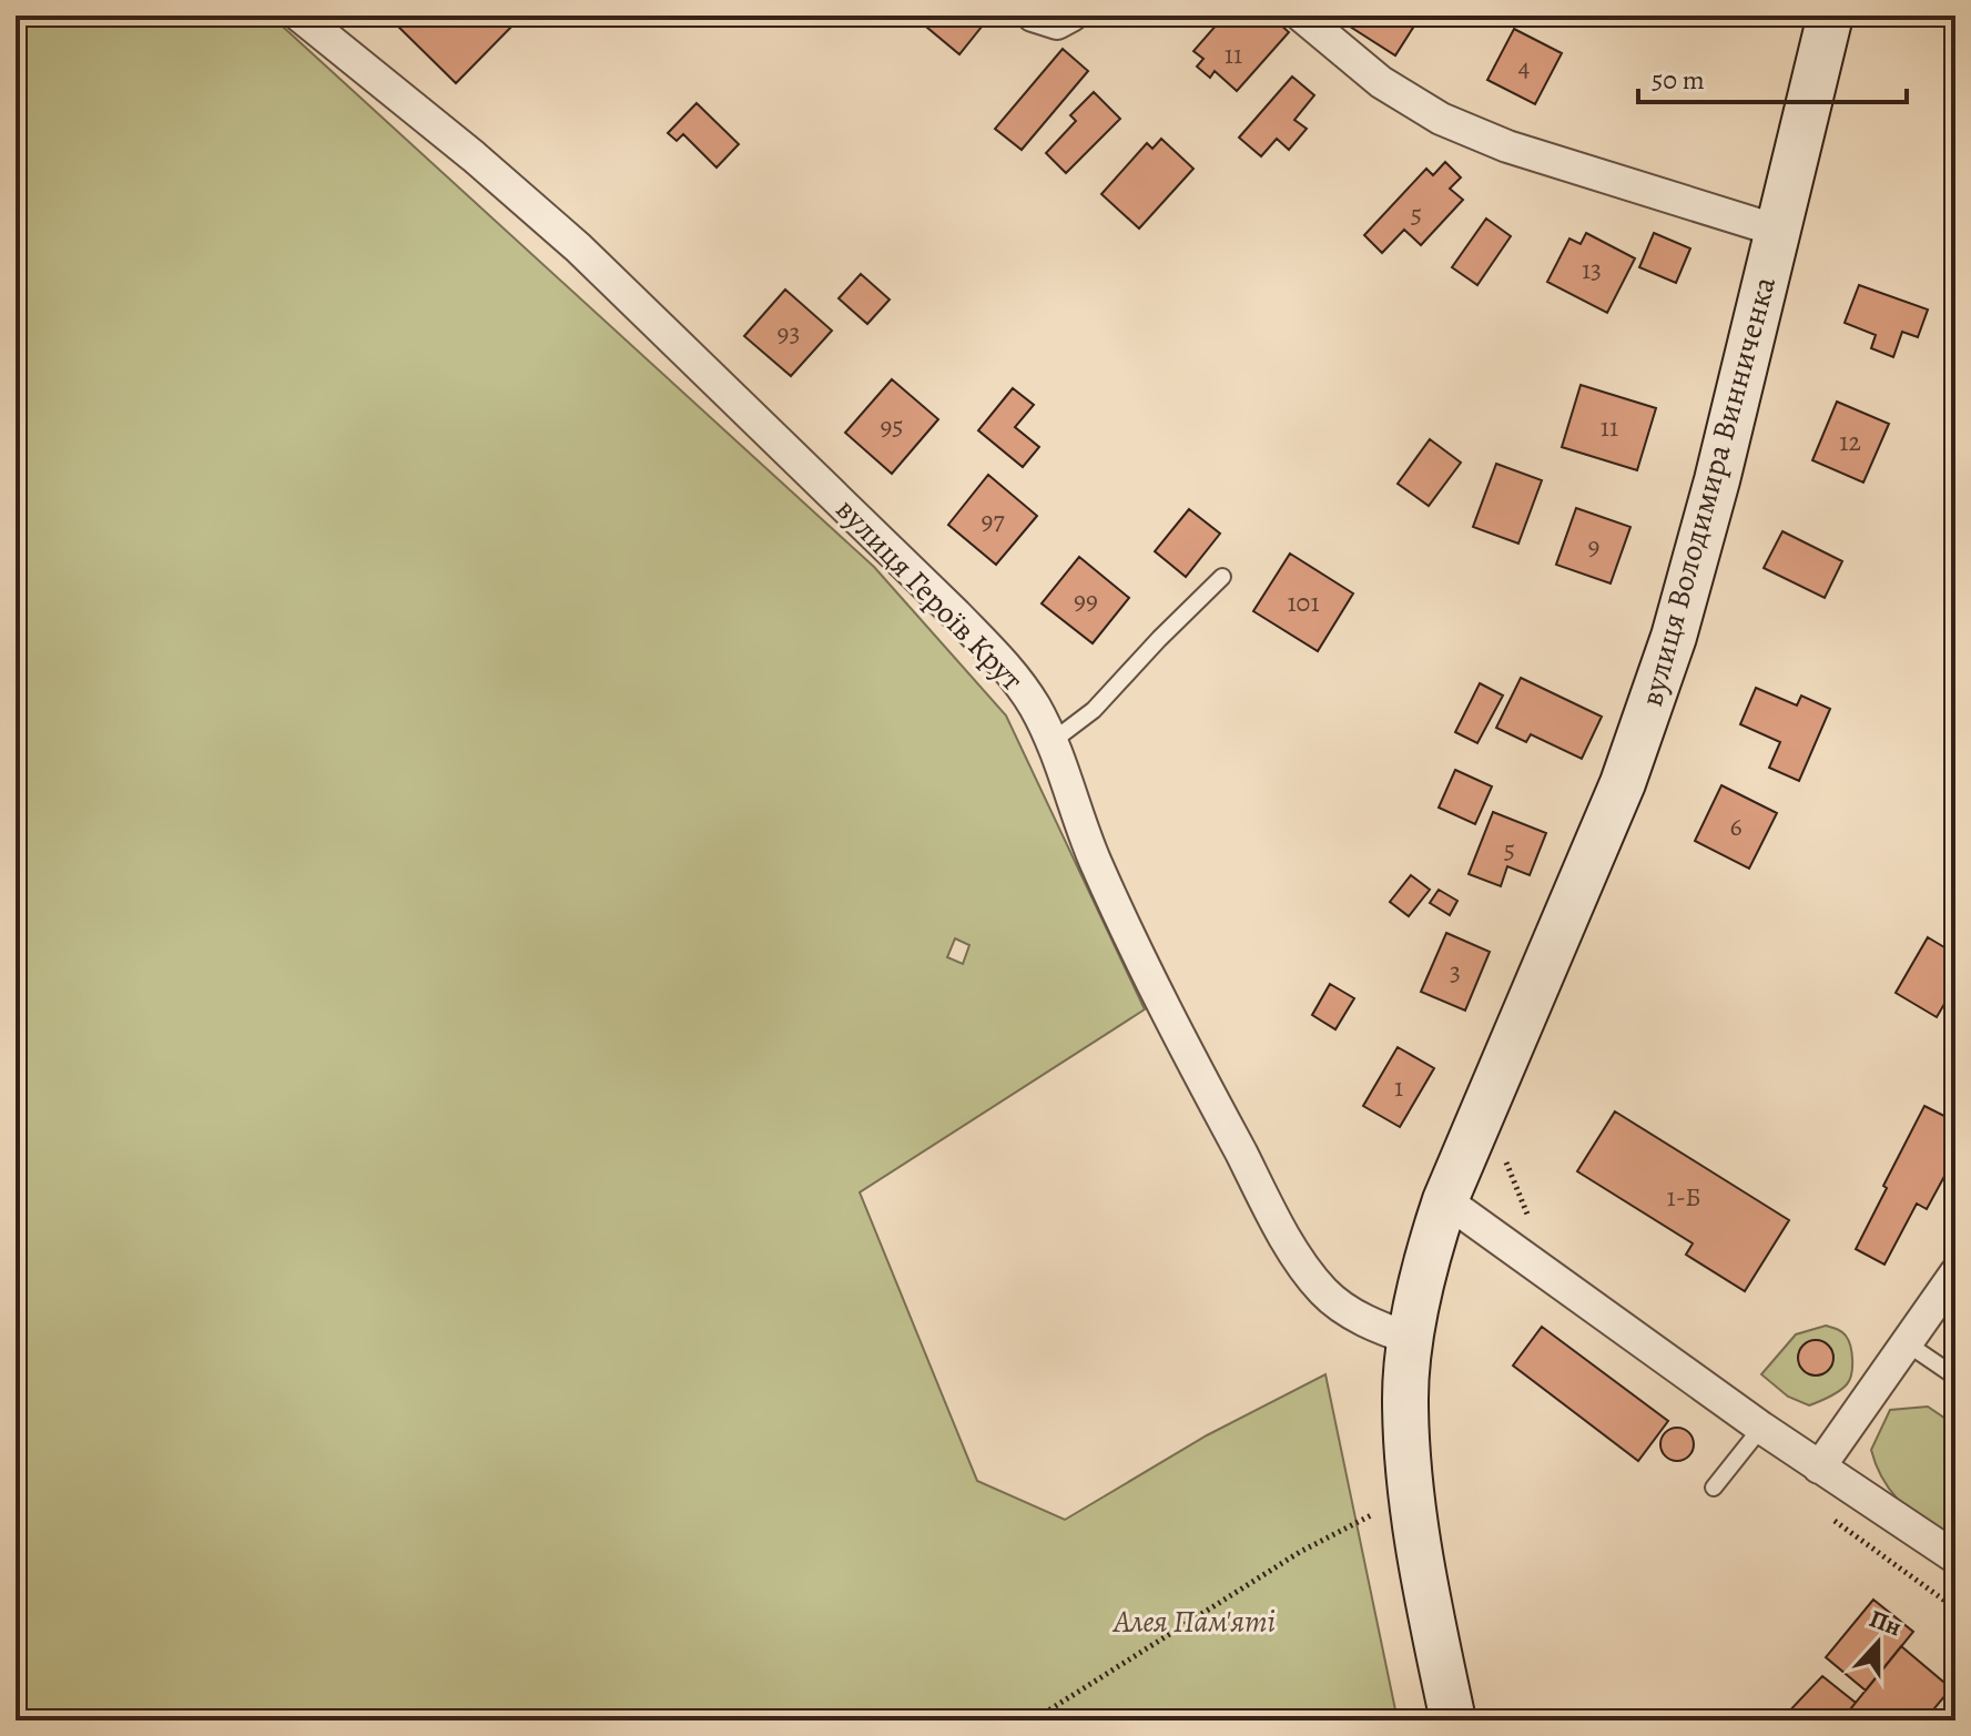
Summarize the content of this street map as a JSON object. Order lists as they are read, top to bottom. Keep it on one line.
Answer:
{"streets":{"main road":["вулиця Володимира Винниченка"],"street":["вулиця Героїв Крут"]},"crossings":[["вулиця Володимира Винниченка","вулиця Героїв Крут"]],"parks":["Алея Пам'яті"],"house_numbers":["11","4","5","13","93","95","11","12","97","9","99","101","6","5","3","1","1-Б"],"scale_bar":"50 m","north":"top"}
